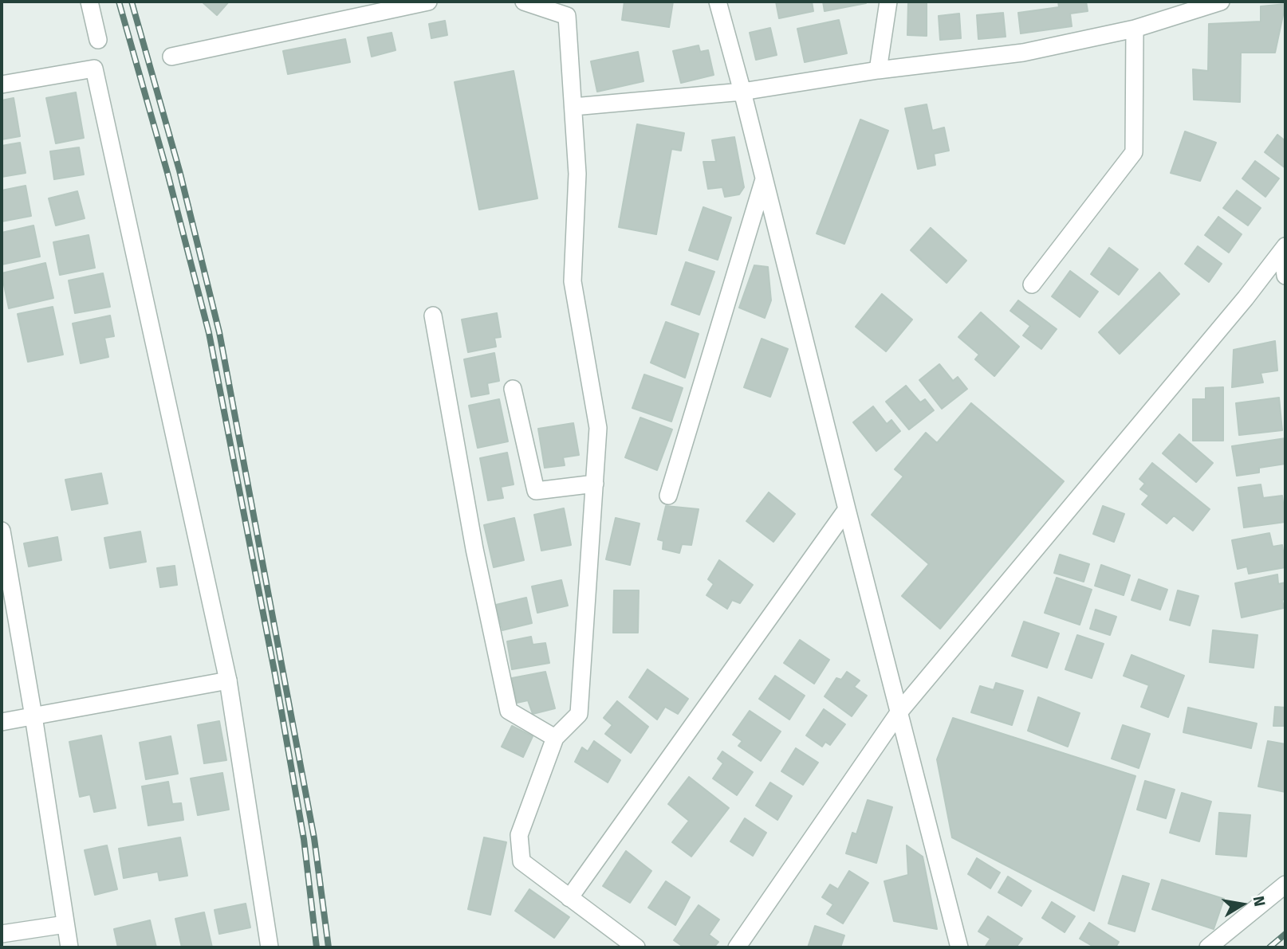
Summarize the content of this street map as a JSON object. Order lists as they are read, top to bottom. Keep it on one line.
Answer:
{"north":"right"}
